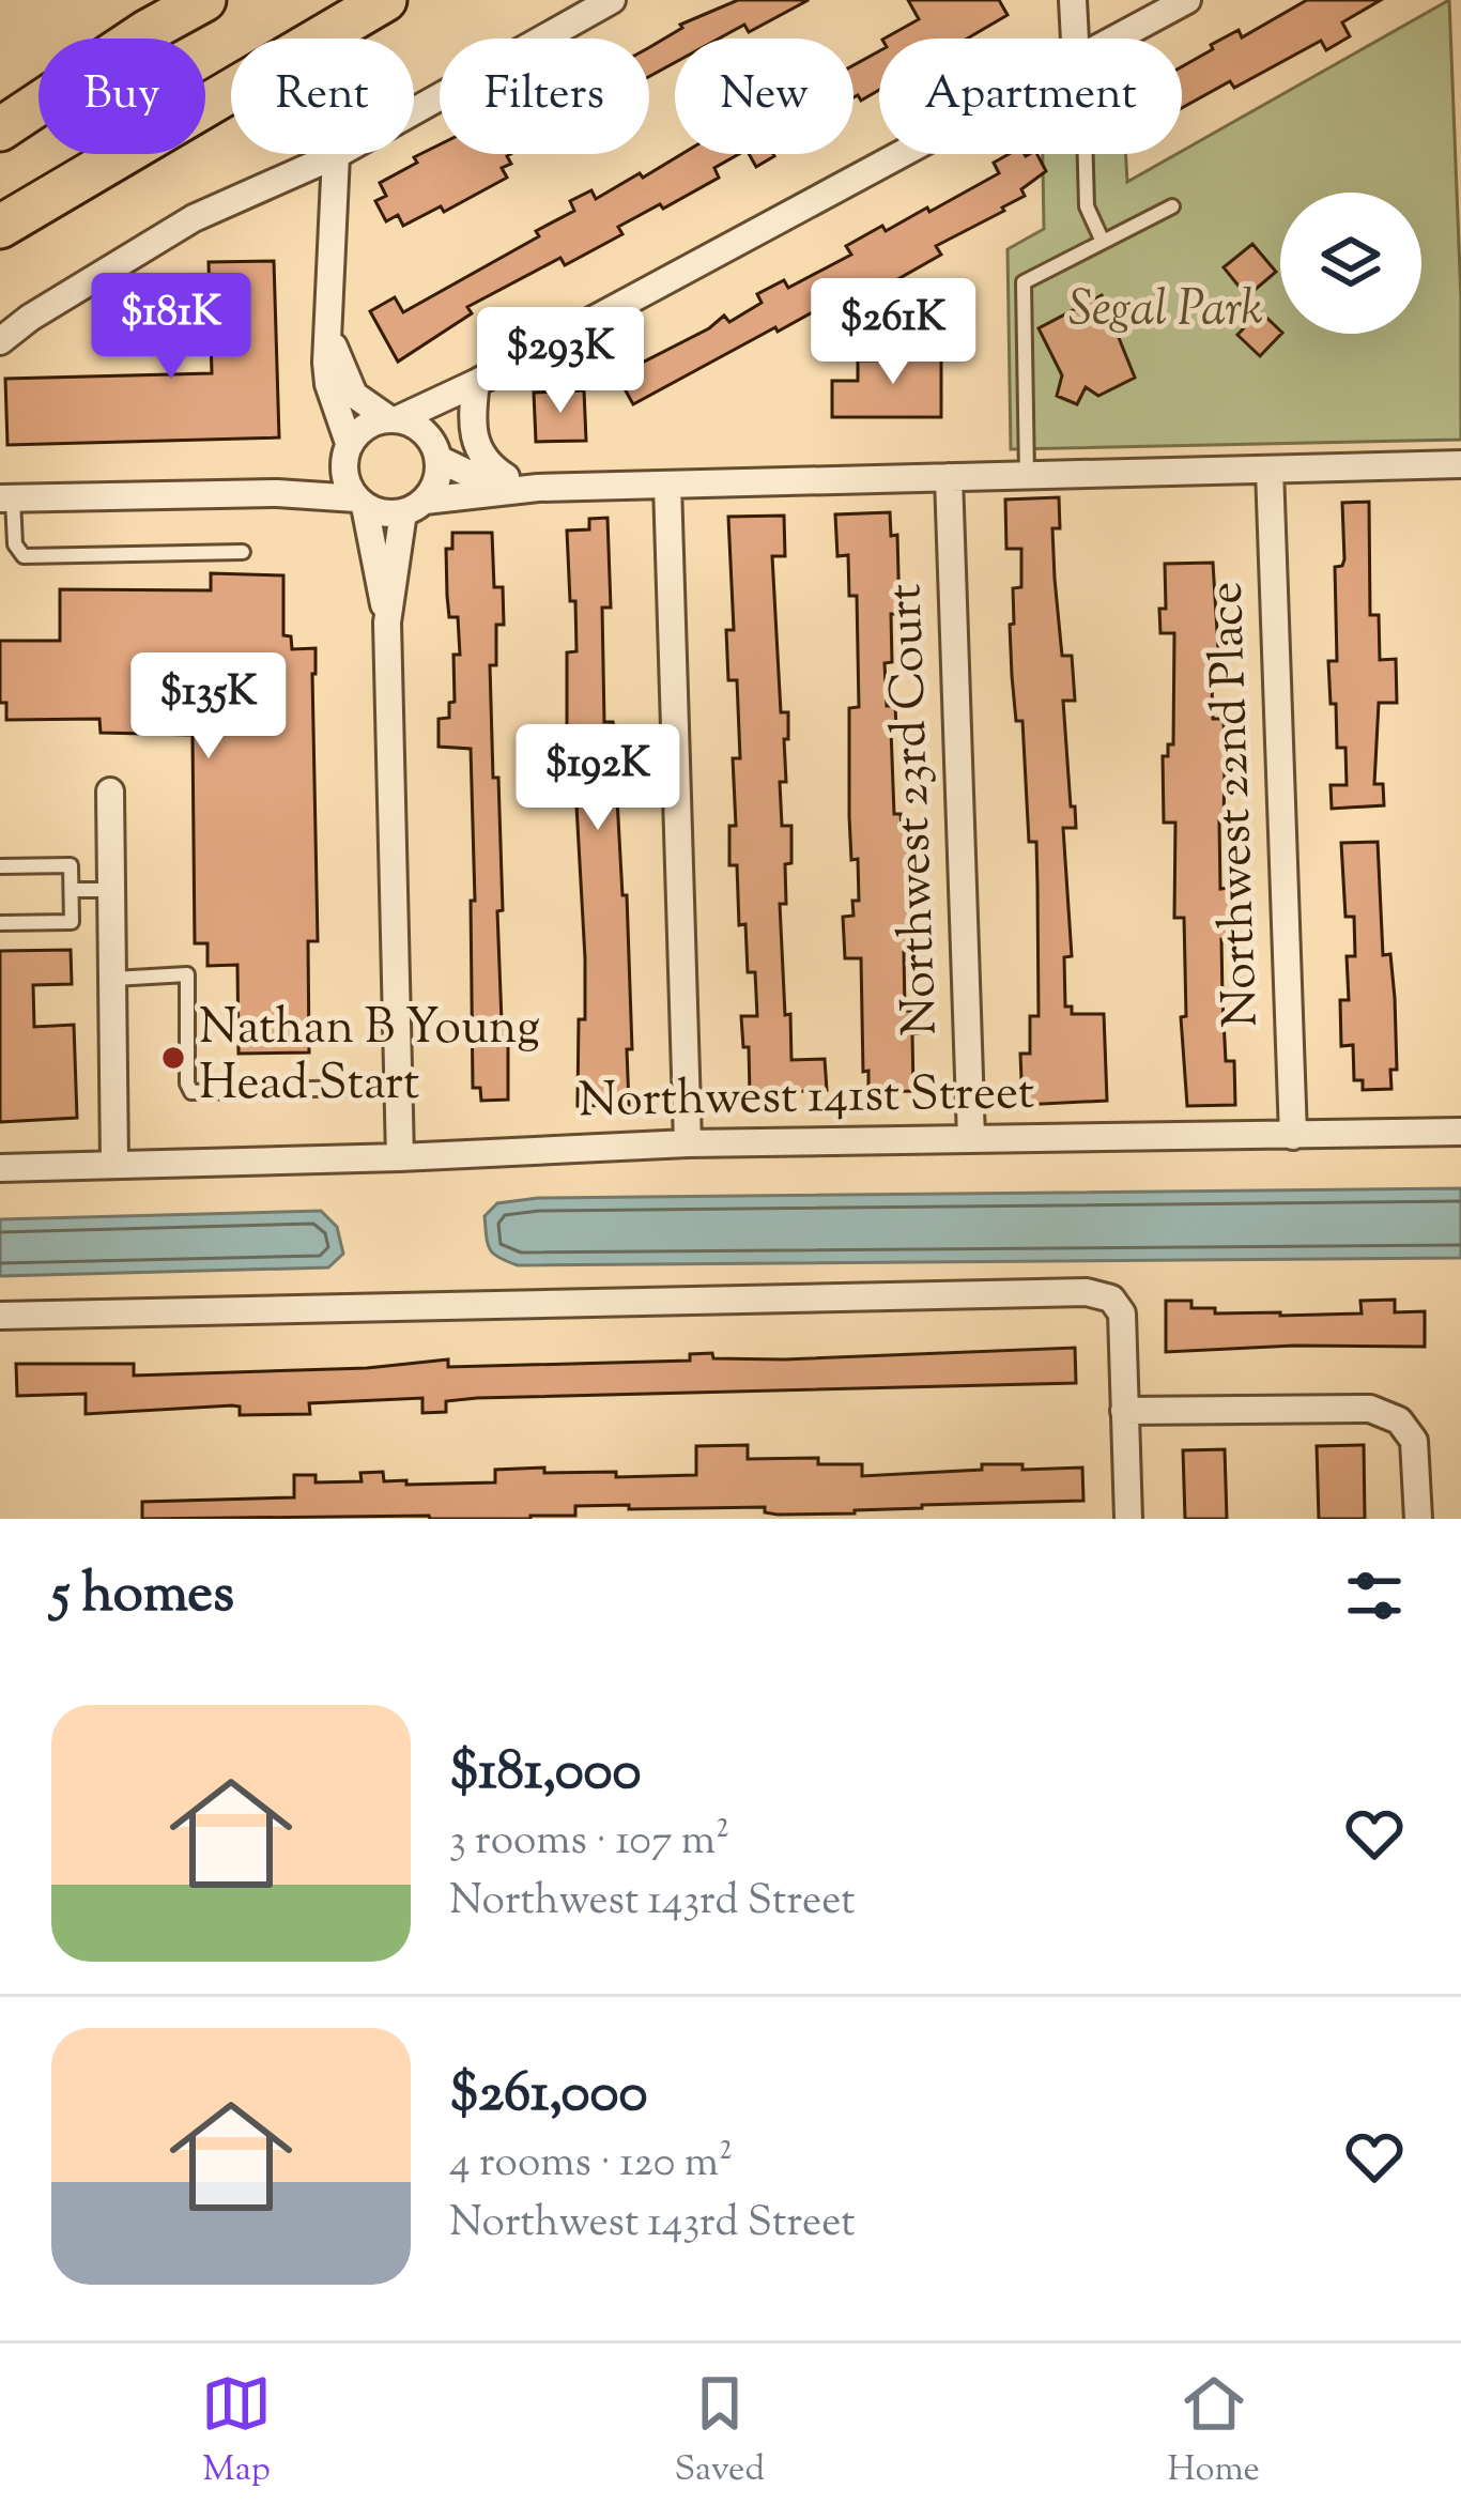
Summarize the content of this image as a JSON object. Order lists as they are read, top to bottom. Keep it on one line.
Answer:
{"streets":{"street":["Northwest 22nd Place","Northwest 23rd Court","Northwest 141st Street"]},"crossings":[["Northwest 22nd Place","Northwest 141st Street"],["Northwest 23rd Court","Northwest 141st Street"]],"parks":["Segal Park"],"places":["Nathan B Young Head Start"],"page":{"chip":["Buy","Rent","Filters","New","Apartment"],"price":["$181K","$261K","$293K","$135K","$192K"],"heading":"5 homes","list":[{"name":"$181,000","note":"3 rooms · 107 m² · Northwest 143rd Street"},{"name":"$261,000","note":"4 rooms · 120 m² · Northwest 143rd Street"}],"tabs":["Map","Saved","Home"]}}
